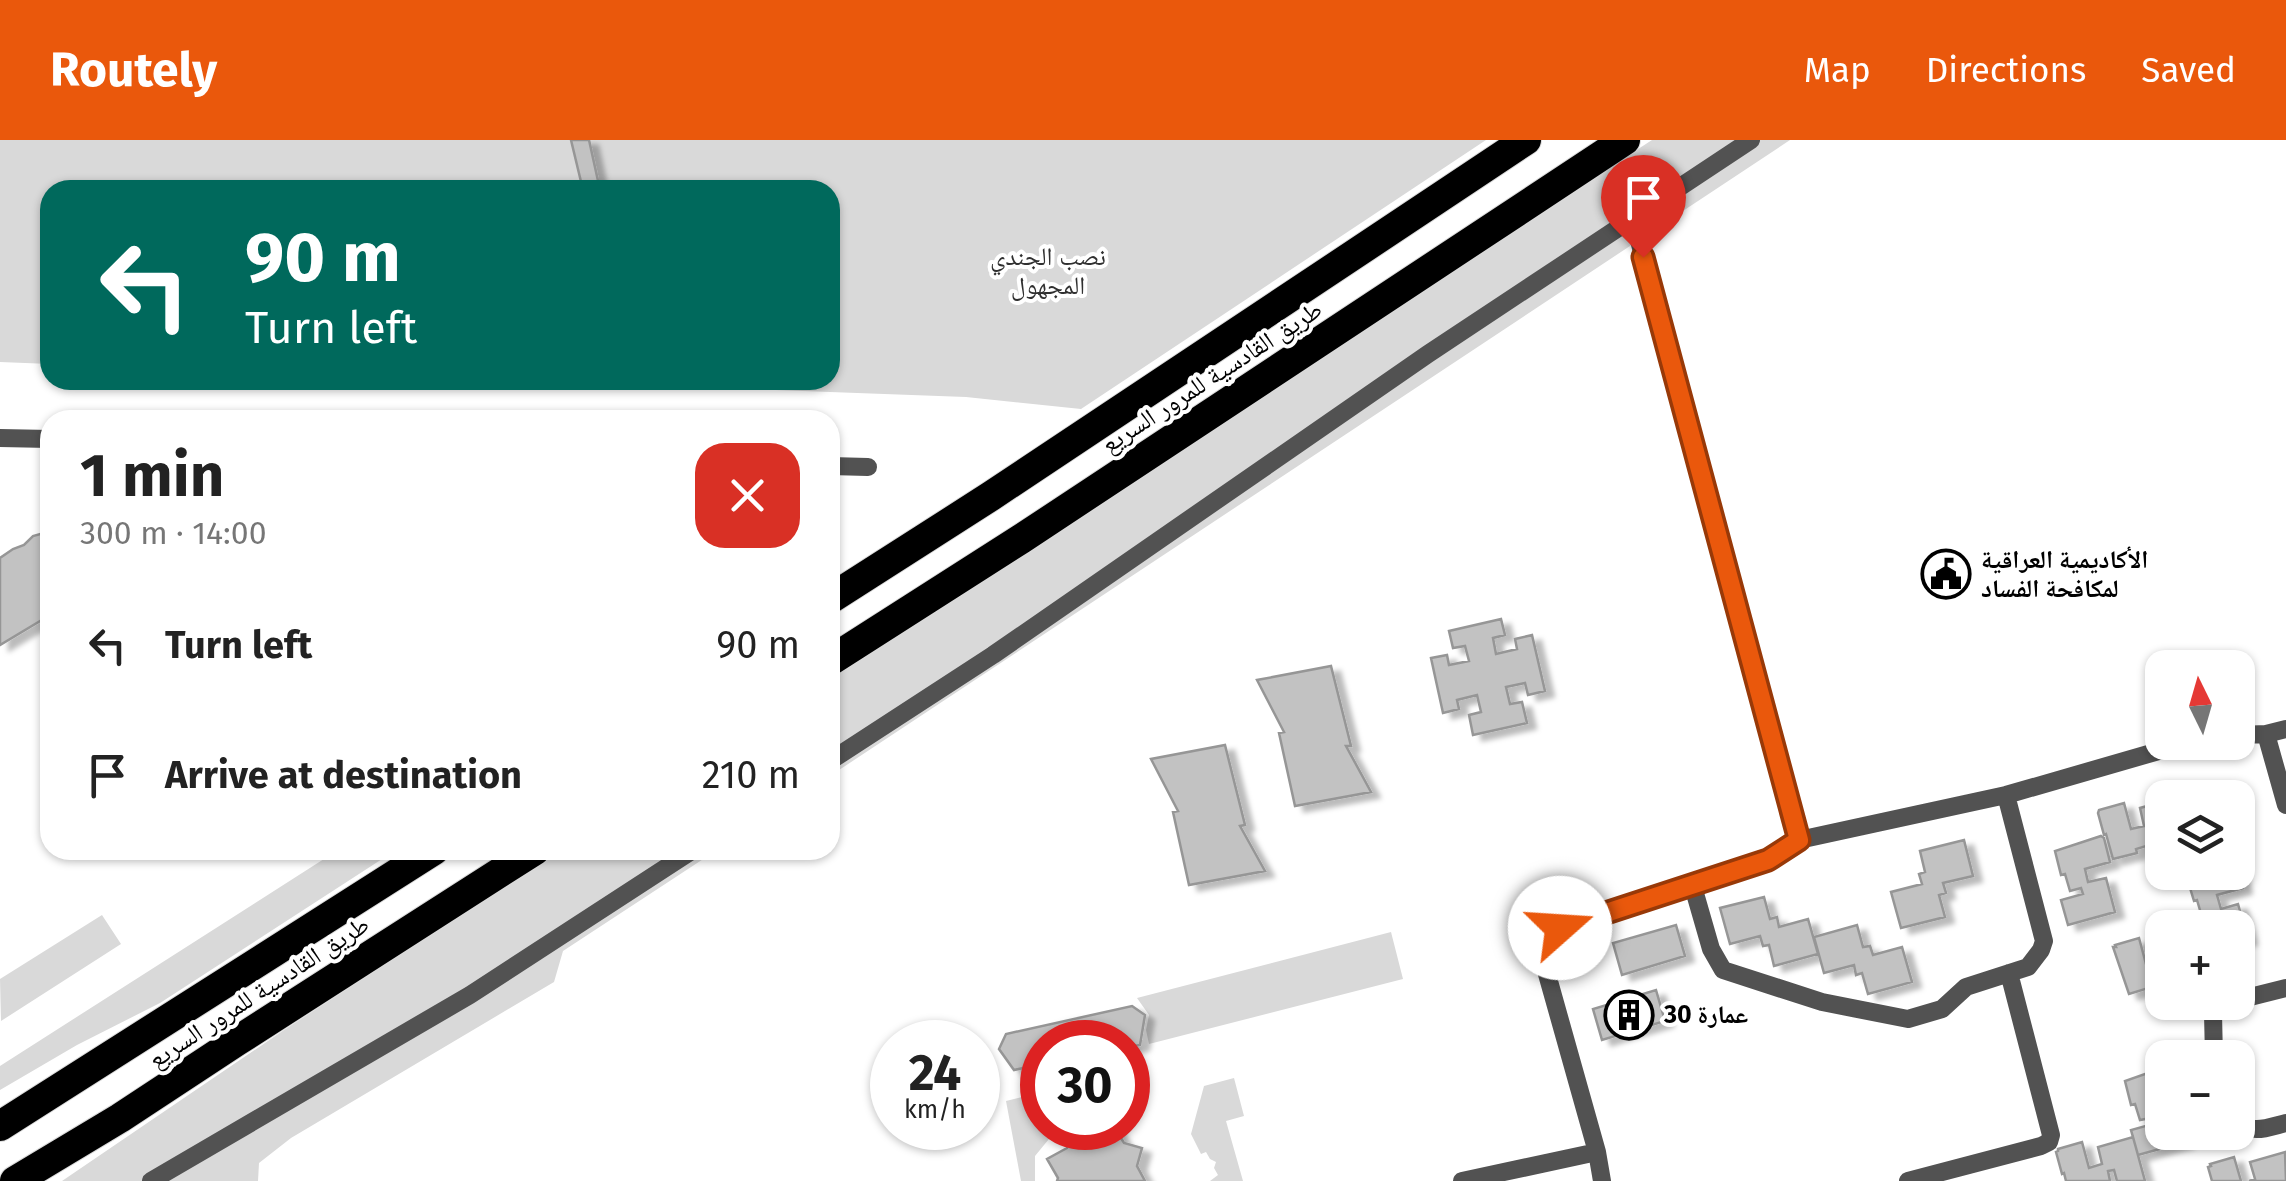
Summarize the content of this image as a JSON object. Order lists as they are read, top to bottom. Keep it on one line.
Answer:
{"streets":{"highway":["طريق القادسية للمرور السريع"]},"parks":["نصب الجندي المجهول"],"places":{"public building":["الأكاديمية العراقية لمكافحة الفساد"],"building":["عمارة 30"]},"north":"top","page":{"header":"Routely","nav":["Map","Directions","Saved"],"turn":["90 m","Turn left"],"heading":["1 min","300 m · 14:00"],"list":[{"name":"Turn left","value":"90 m"},{"name":"Arrive at destination","value":"210 m"}],"map_buttons":["+","−"],"speed":"24 km/h","limit":"30"}}
